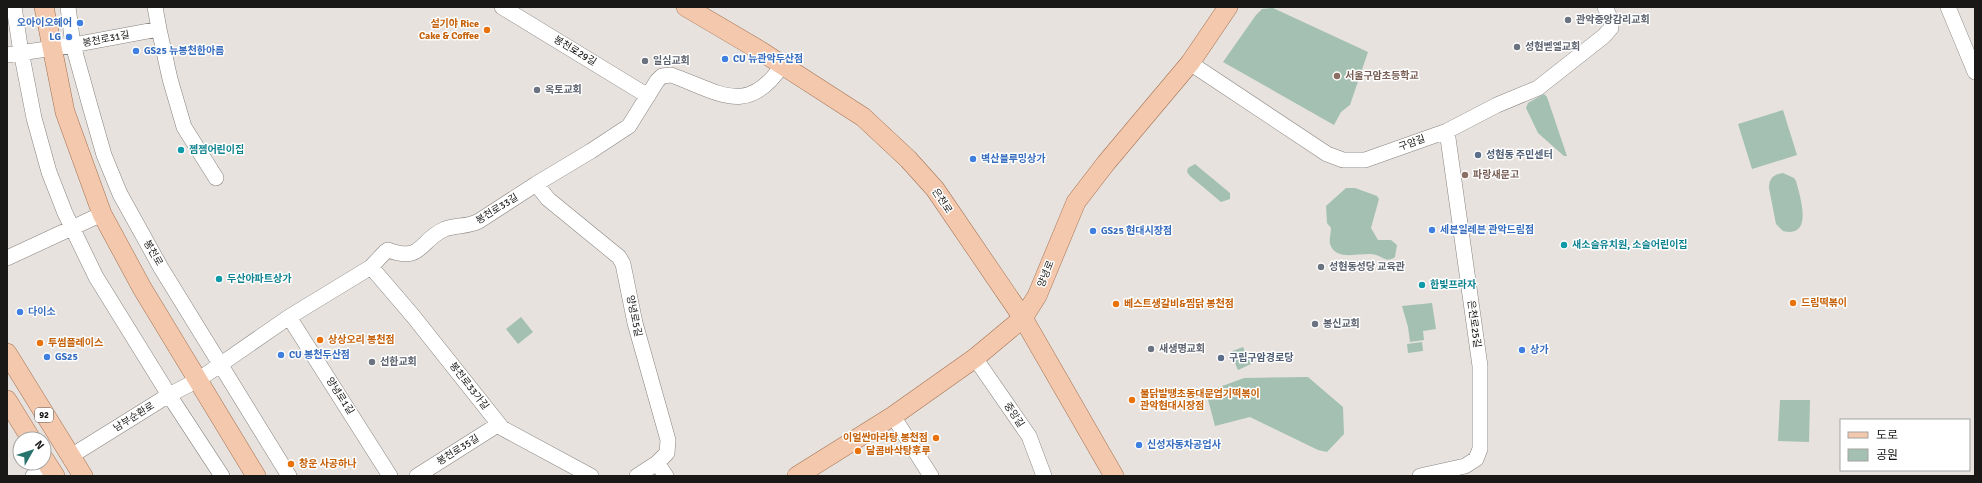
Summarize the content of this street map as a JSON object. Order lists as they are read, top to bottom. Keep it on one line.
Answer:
{"streets":{"main road":["은천로","양녕로","92"],"street":["봉천로31길","봉천로29길","구암길","봉천로33길","봉천로","양녕로5길","은천로25길","봉천로33가길","양녕로1길","중앙길","남부순환로","봉천로35길"]},"crossings":[["봉천로31길","봉천로"],["봉천로29길","봉천로33길"],["구암길","양녕로"],["구암길","은천로25길"],["은천로","봉천로33길"],["은천로","양녕로"],["봉천로33길","봉천로"],["봉천로33길","양녕로5길"],["봉천로33길","봉천로33가길"],["봉천로33길","양녕로1길"],["봉천로33길","남부순환로"],["양녕로","중앙길"],["봉천로33가길","봉천로35길"],["92","남부순환로"]],"places":["관악중앙감리교회","오아이오헤어","설기야 Rice Cake & Coffee","LG","성현벧엘교회","GS25 뉴봉천한아름","CU 뉴관악두산점","일심교회","서울구암초등학교","옥토교회","젬젬어린이집","성현동 주민센터","벽산블루밍상가","파랑새문고","세븐일레븐 관악드림점","GS25 현대시장점","새소슬유치원, 소슬어린이집","성현동성당 교육관","두산아파트상가","한빛프라자","드림떡볶이","베스트생갈비&찜닭 봉천점","다이소","봉신교회","상상오리 봉천점","투썸플레이스","새생명교회","상가","CU 봉천두산점","GS25","구립구암경로당","선한교회","불닭발땡초동대문엽기떡볶이 관악현대시장점","이얼싼마라탕 봉천점","신성자동차공업사","달콤바삭탕후루","창운 사공하나"],"legend":["도로","공원"],"north":"top right"}
